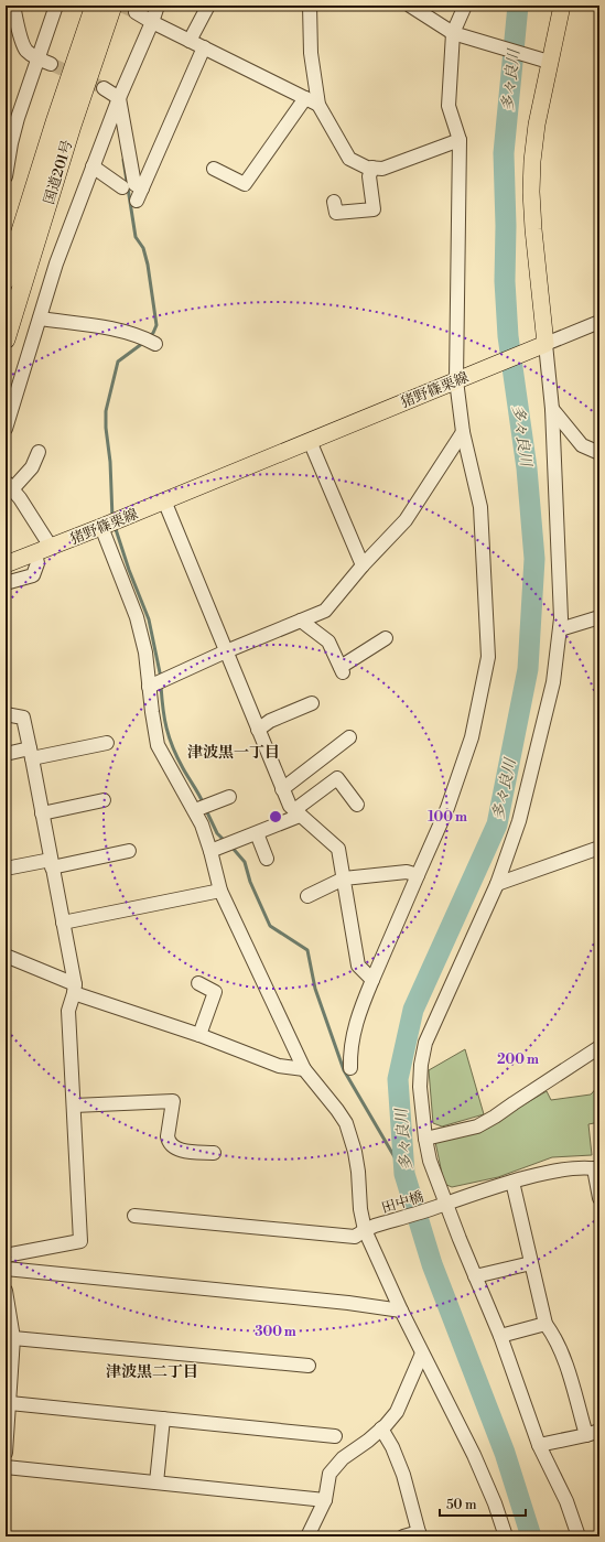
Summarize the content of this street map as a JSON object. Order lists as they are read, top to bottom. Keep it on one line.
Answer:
{"streets":{"highway":["国道201号"],"main road":["猪野篠栗線"],"street":["田中橋"]},"districts":["津波黒一丁目","津波黒二丁目"],"water":["多々良川"],"scale_bar":"50 m","rings":["100 m","200 m","300 m"]}
